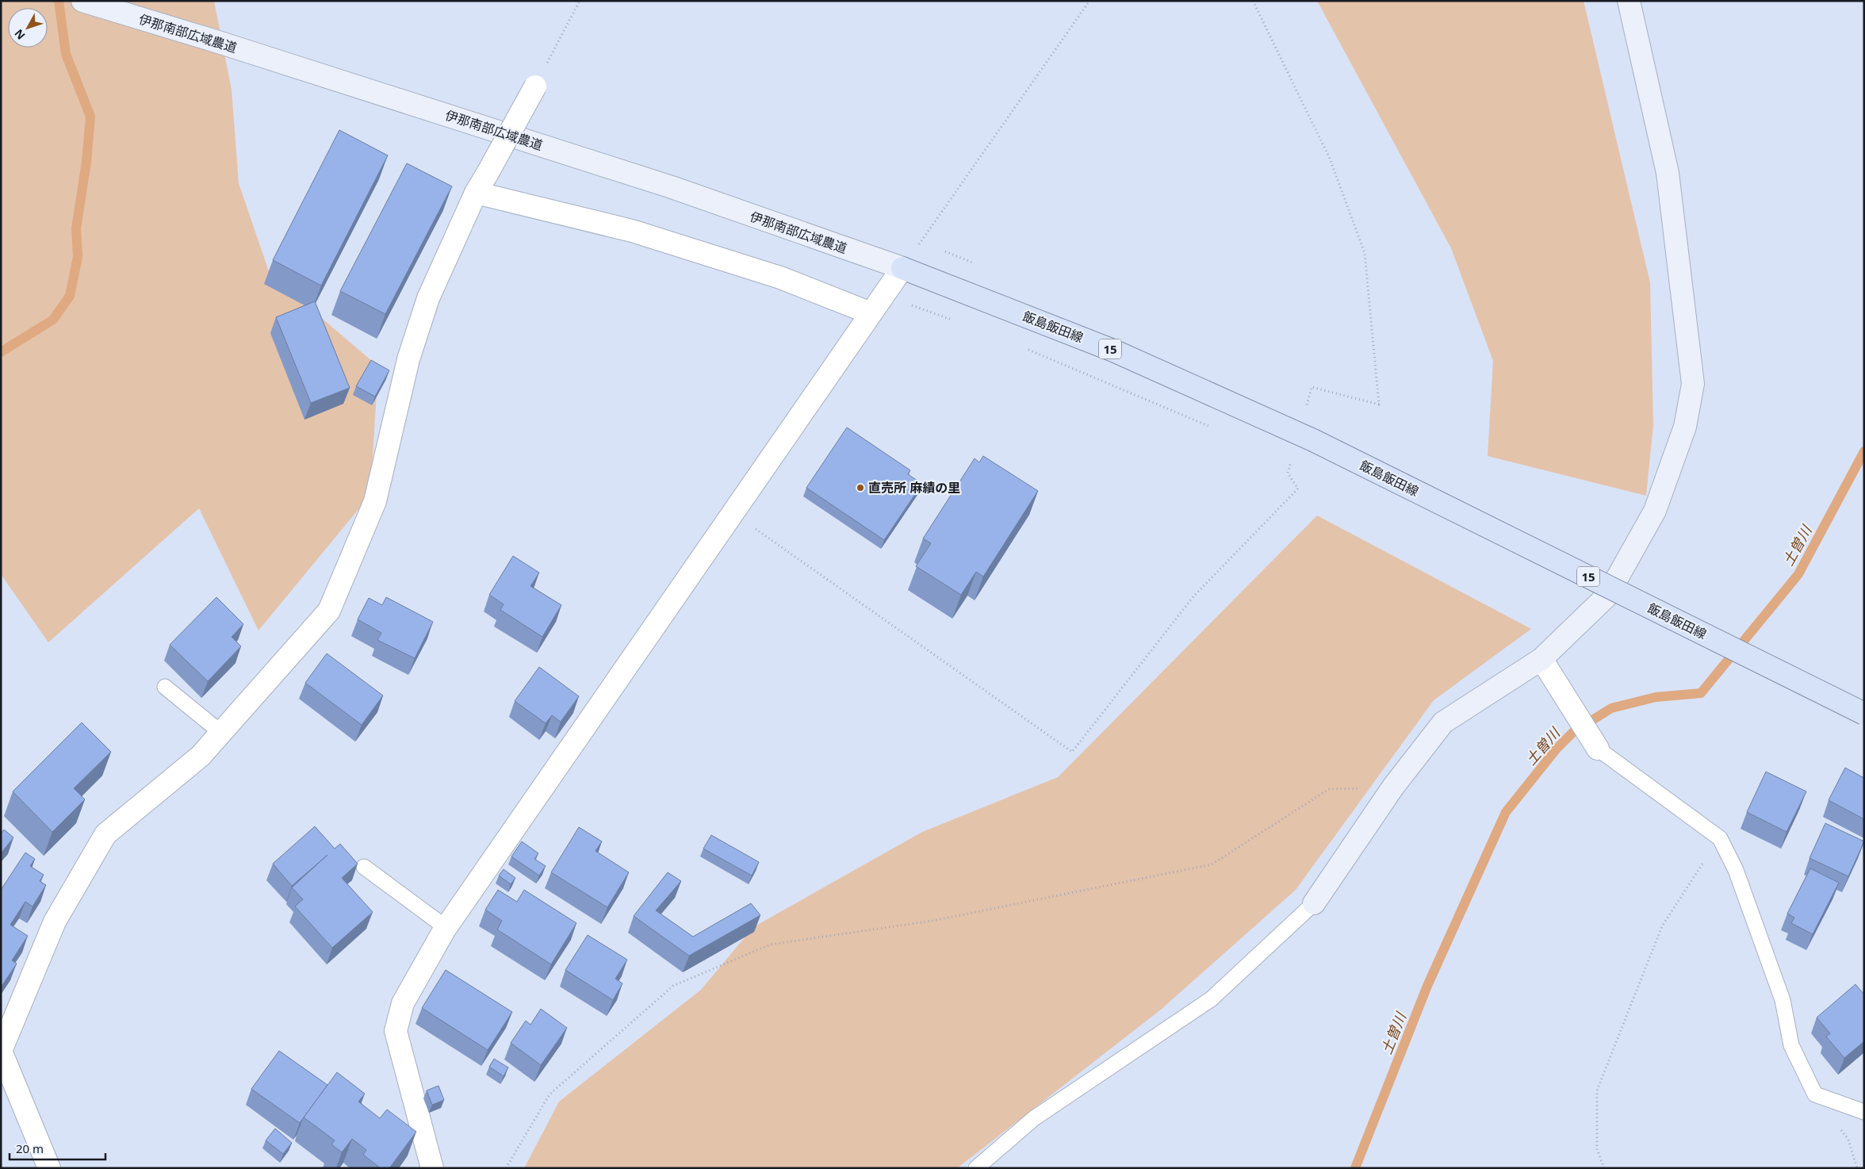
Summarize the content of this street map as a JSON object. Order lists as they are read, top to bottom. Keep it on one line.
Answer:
{"streets":{"main road":["飯島飯田線","15"],"street":["伊那南部広域農道"]},"crossings":[["伊那南部広域農道","飯島飯田線"]],"water":["土曽川"],"places":["直売所 麻績の里"],"scale_bar":"20 m","north":"bottom left"}
